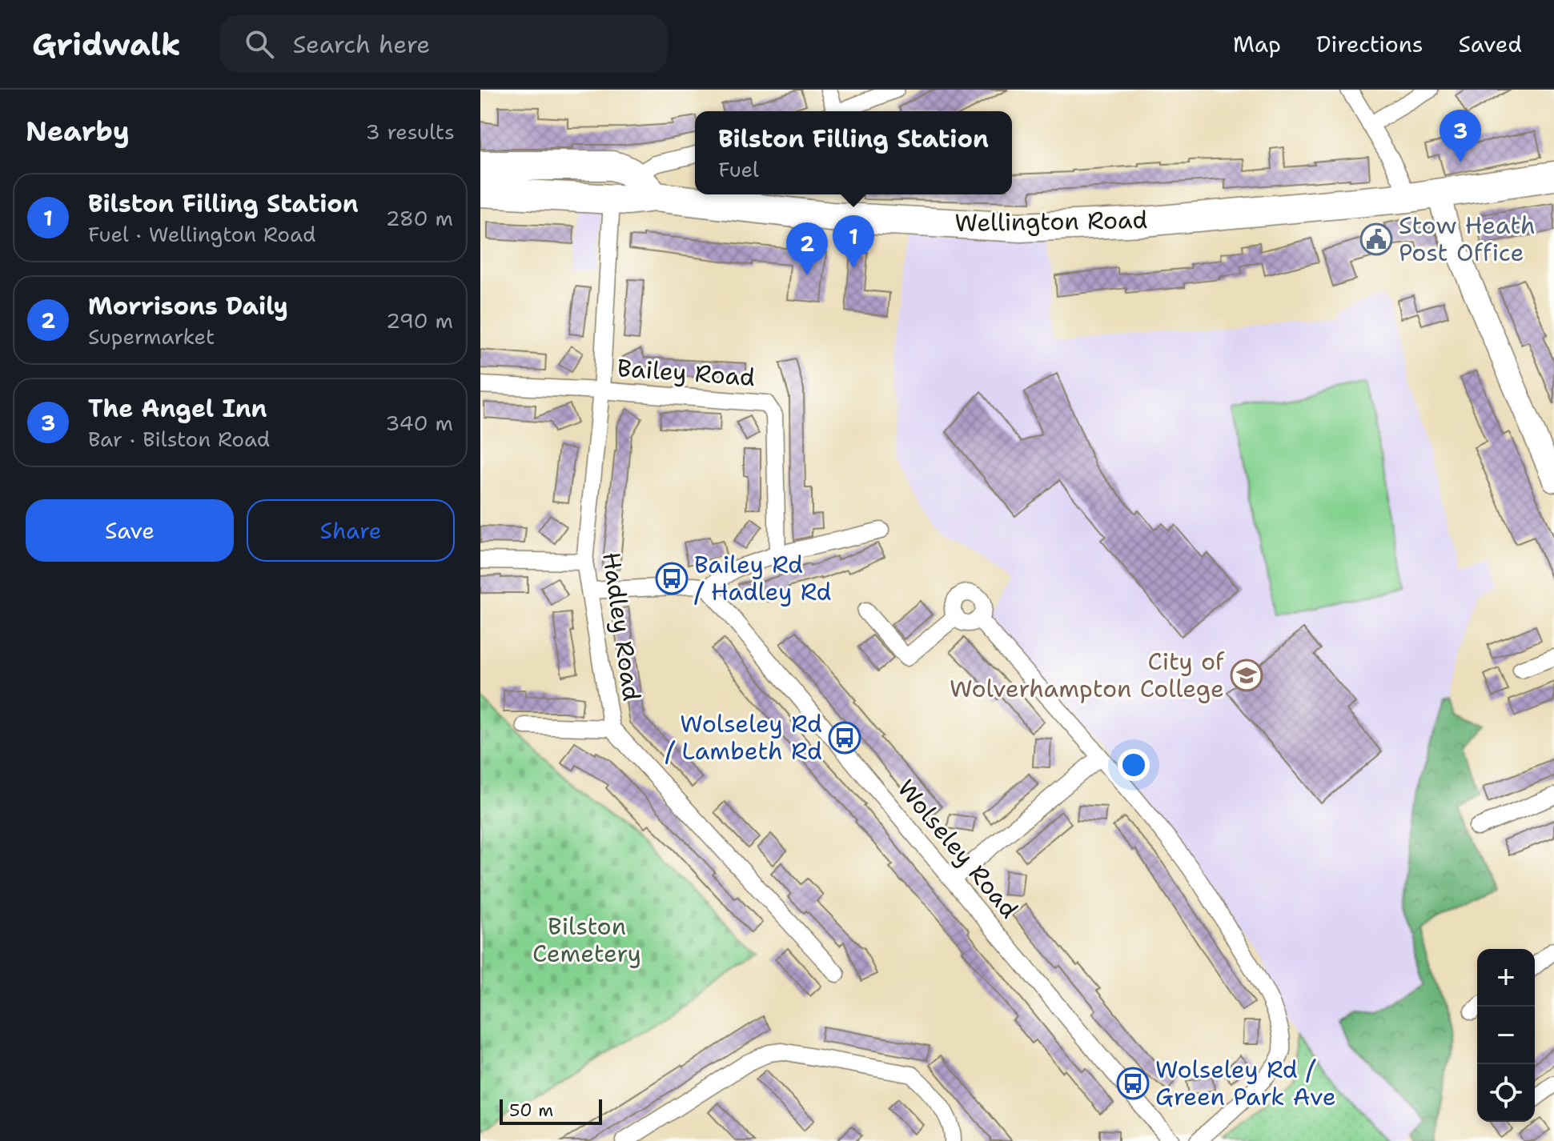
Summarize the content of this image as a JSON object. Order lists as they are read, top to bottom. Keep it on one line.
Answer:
{"streets":{"highway":["Wellington Road"],"street":["Bailey Road","Hadley Road","Wolseley Road"]},"crossings":[["Wellington Road","Hadley Road"],["Bailey Road","Hadley Road"]],"parks":["Bilston Cemetery"],"places":{"public building":["Stow Heath Post Office"],"bus stop":["Bailey Rd / Hadley Rd","Wolseley Rd / Lambeth Rd","Wolseley Rd / Green Park Ave"],"school or university":["City of Wolverhampton College"]},"scale_bar":"50 m","page":{"header":"Gridwalk","search":"Search here","nav":["Map","Directions","Saved"],"heading":["Nearby","3 results"],"pins":["3","1","2"],"popup":["Bilston Filling Station","Fuel"],"list":[{"mark":"1","name":"Bilston Filling Station","note":"Fuel · Wellington Road","value":"280 m"},{"mark":"2","name":"Morrisons Daily","note":"Supermarket","value":"290 m"},{"mark":"3","name":"The Angel Inn","note":"Bar · Bilston Road","value":"340 m"}],"buttons":["Save","Share"],"map_buttons":["+","−"],"scale":"50 m"}}
